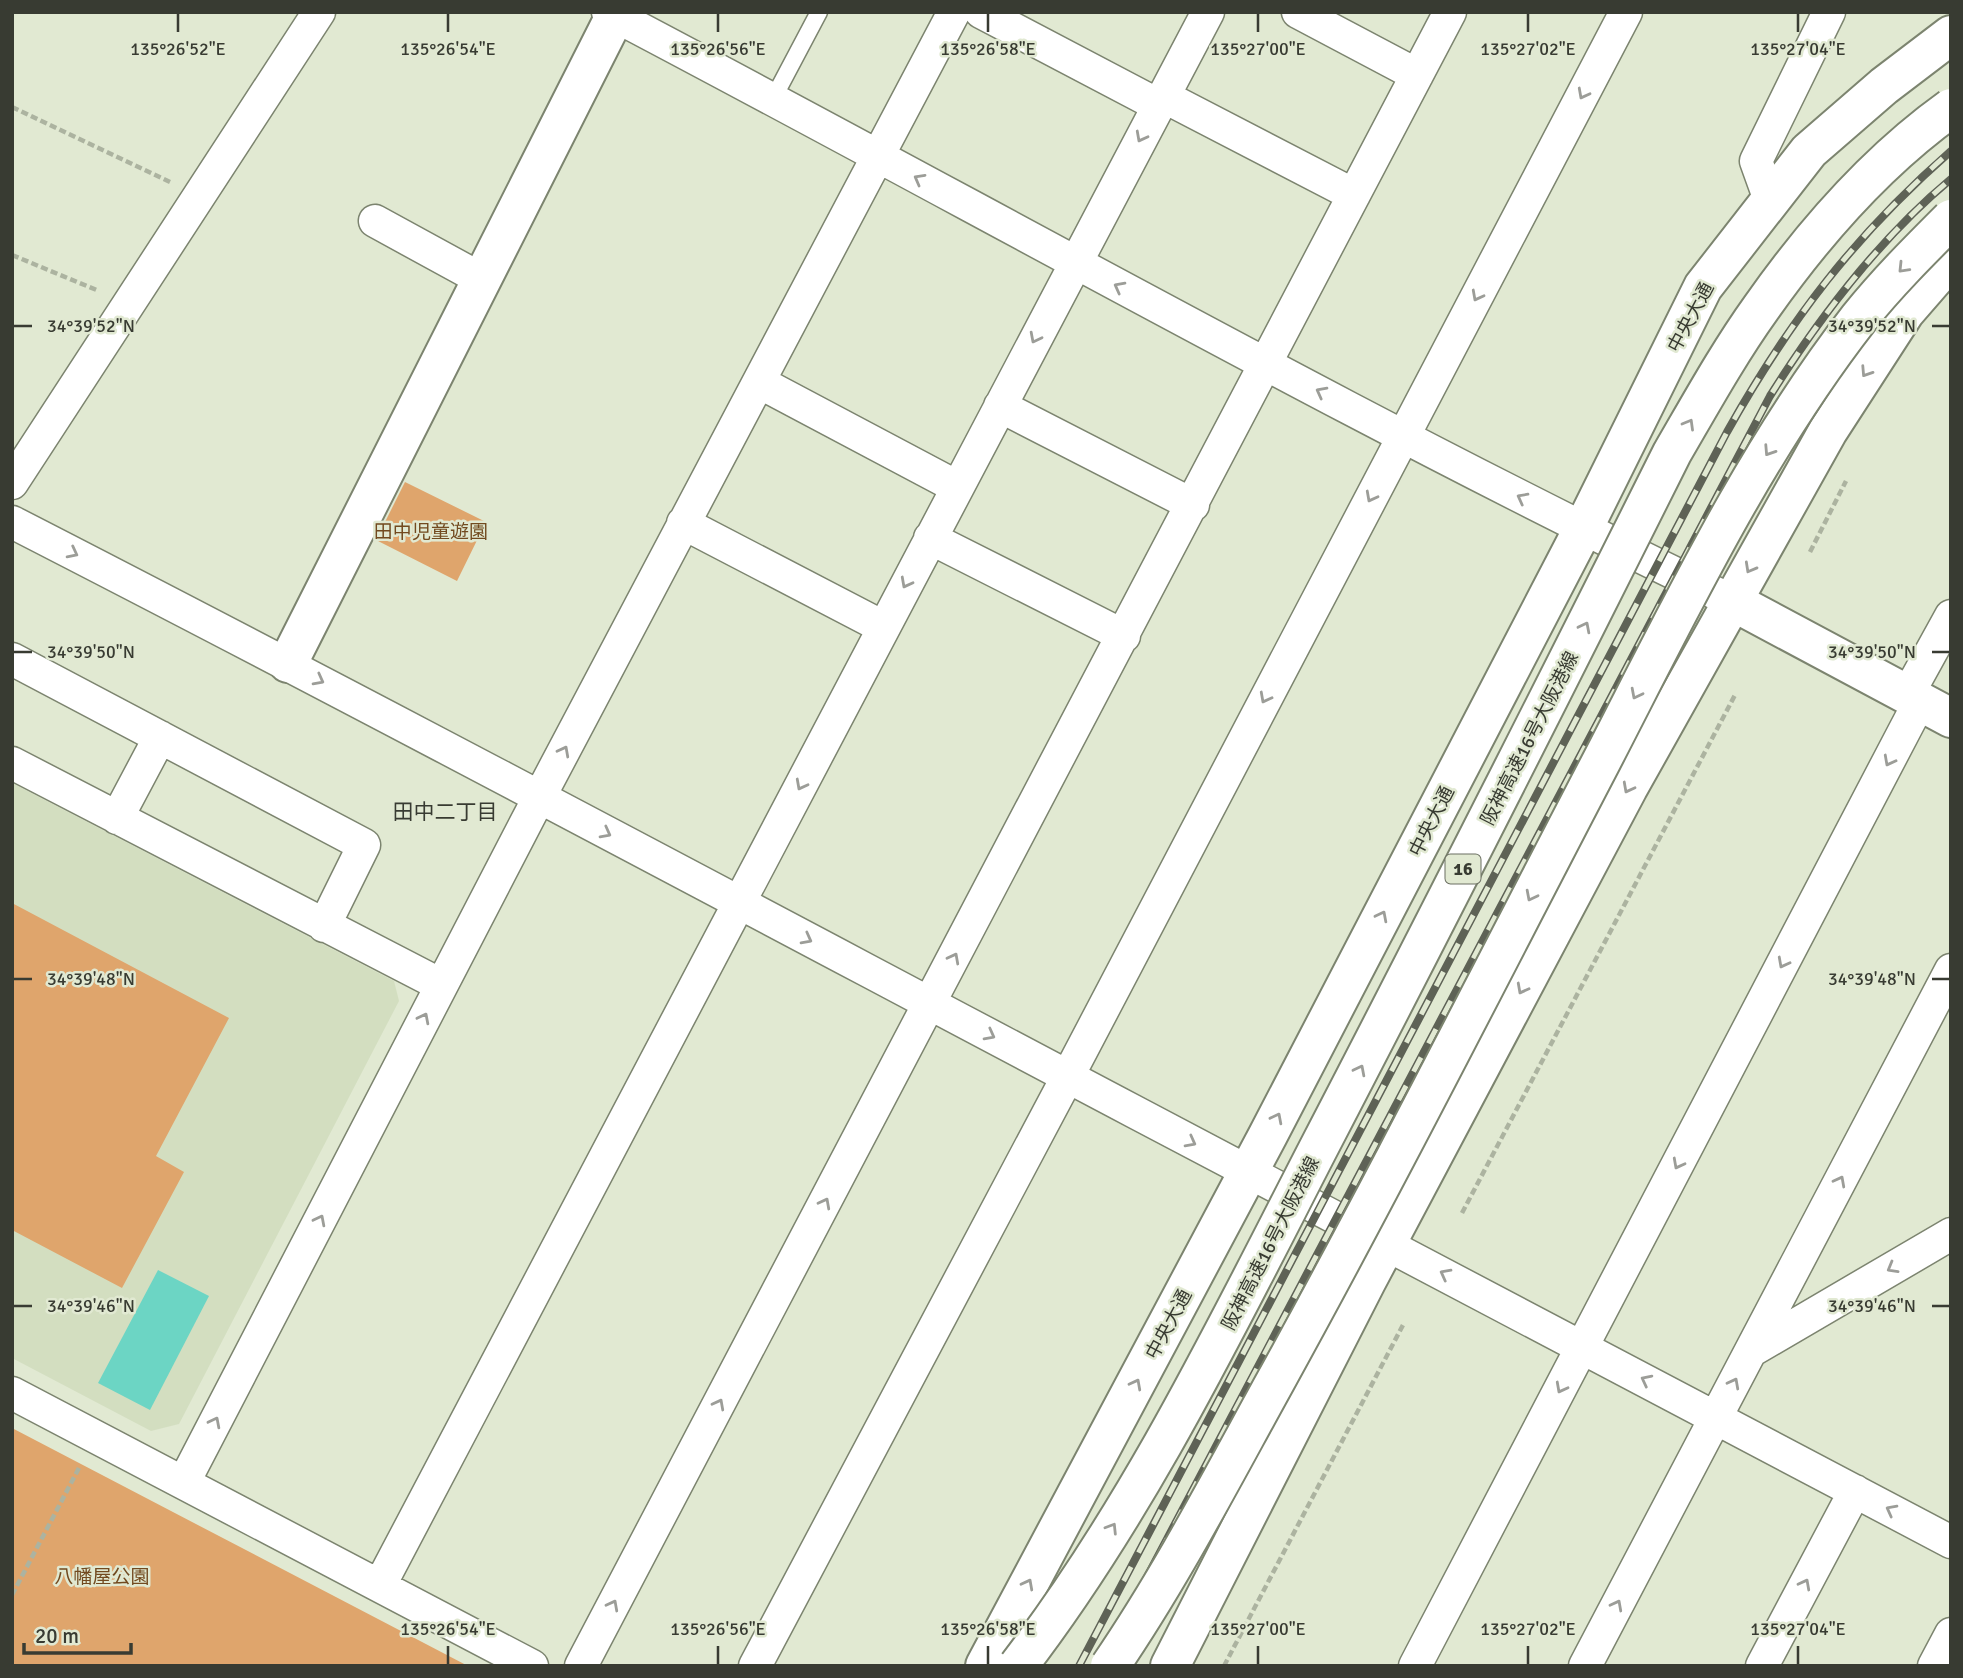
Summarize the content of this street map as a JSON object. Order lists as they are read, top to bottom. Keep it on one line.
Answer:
{"streets":{"main road":["中央大通","阪神高速16号大阪港線","16"]},"districts":["田中二丁目"],"parks":["田中児童遊園","八幡屋公園"],"scale_bar":"20 m","coordinates":["135°26'52\"E","135°26'54\"E","135°26'56\"E","135°26'58\"E","135°27'00\"E","135°27'02\"E","135°27'04\"E","34°39'52\"N","34°39'50\"N","34°39'48\"N","34°39'46\"N"]}
